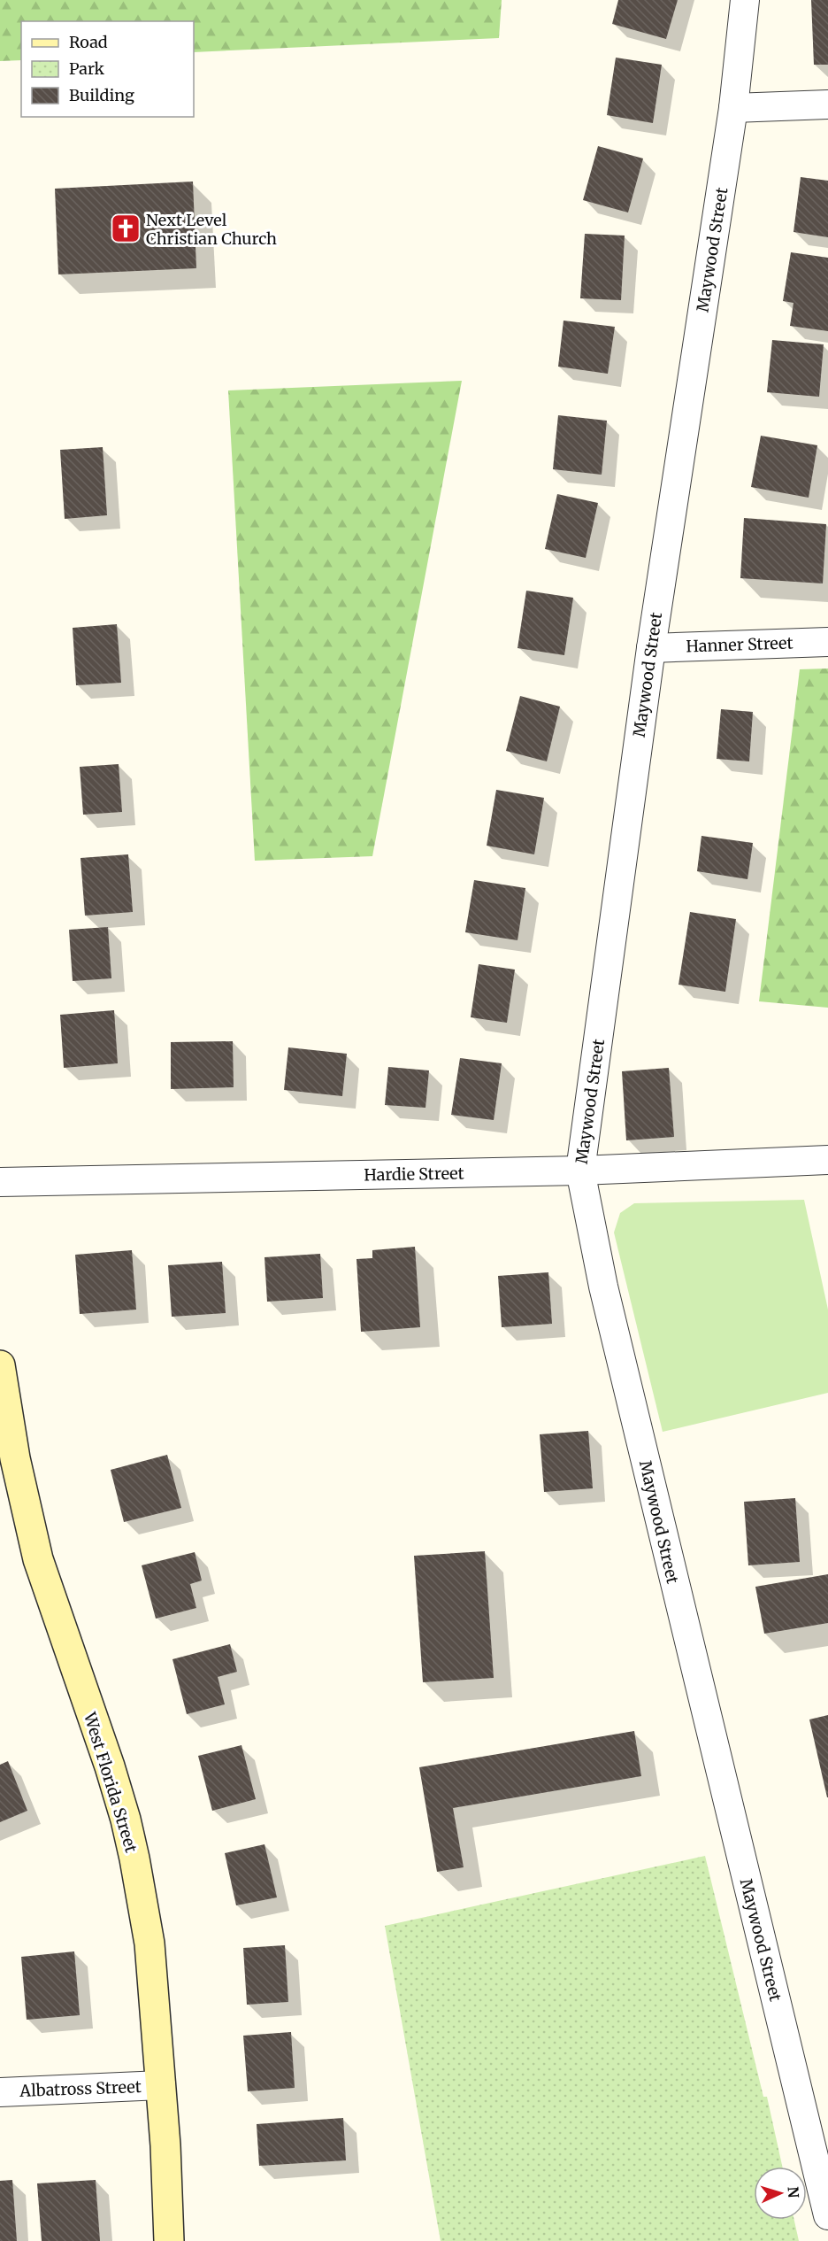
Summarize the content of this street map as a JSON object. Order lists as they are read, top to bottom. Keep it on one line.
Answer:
{"streets":{"main road":["West Florida Street"],"street":["Maywood Street","Hanner Street","Hardie Street","Albatross Street"]},"crossings":[["Maywood Street","Hanner Street"],["Maywood Street","Hardie Street"],["West Florida Street","Albatross Street"]],"places":{"church":["Next Level Christian Church"]},"legend":["Road","Park","Building"],"north":"right"}
